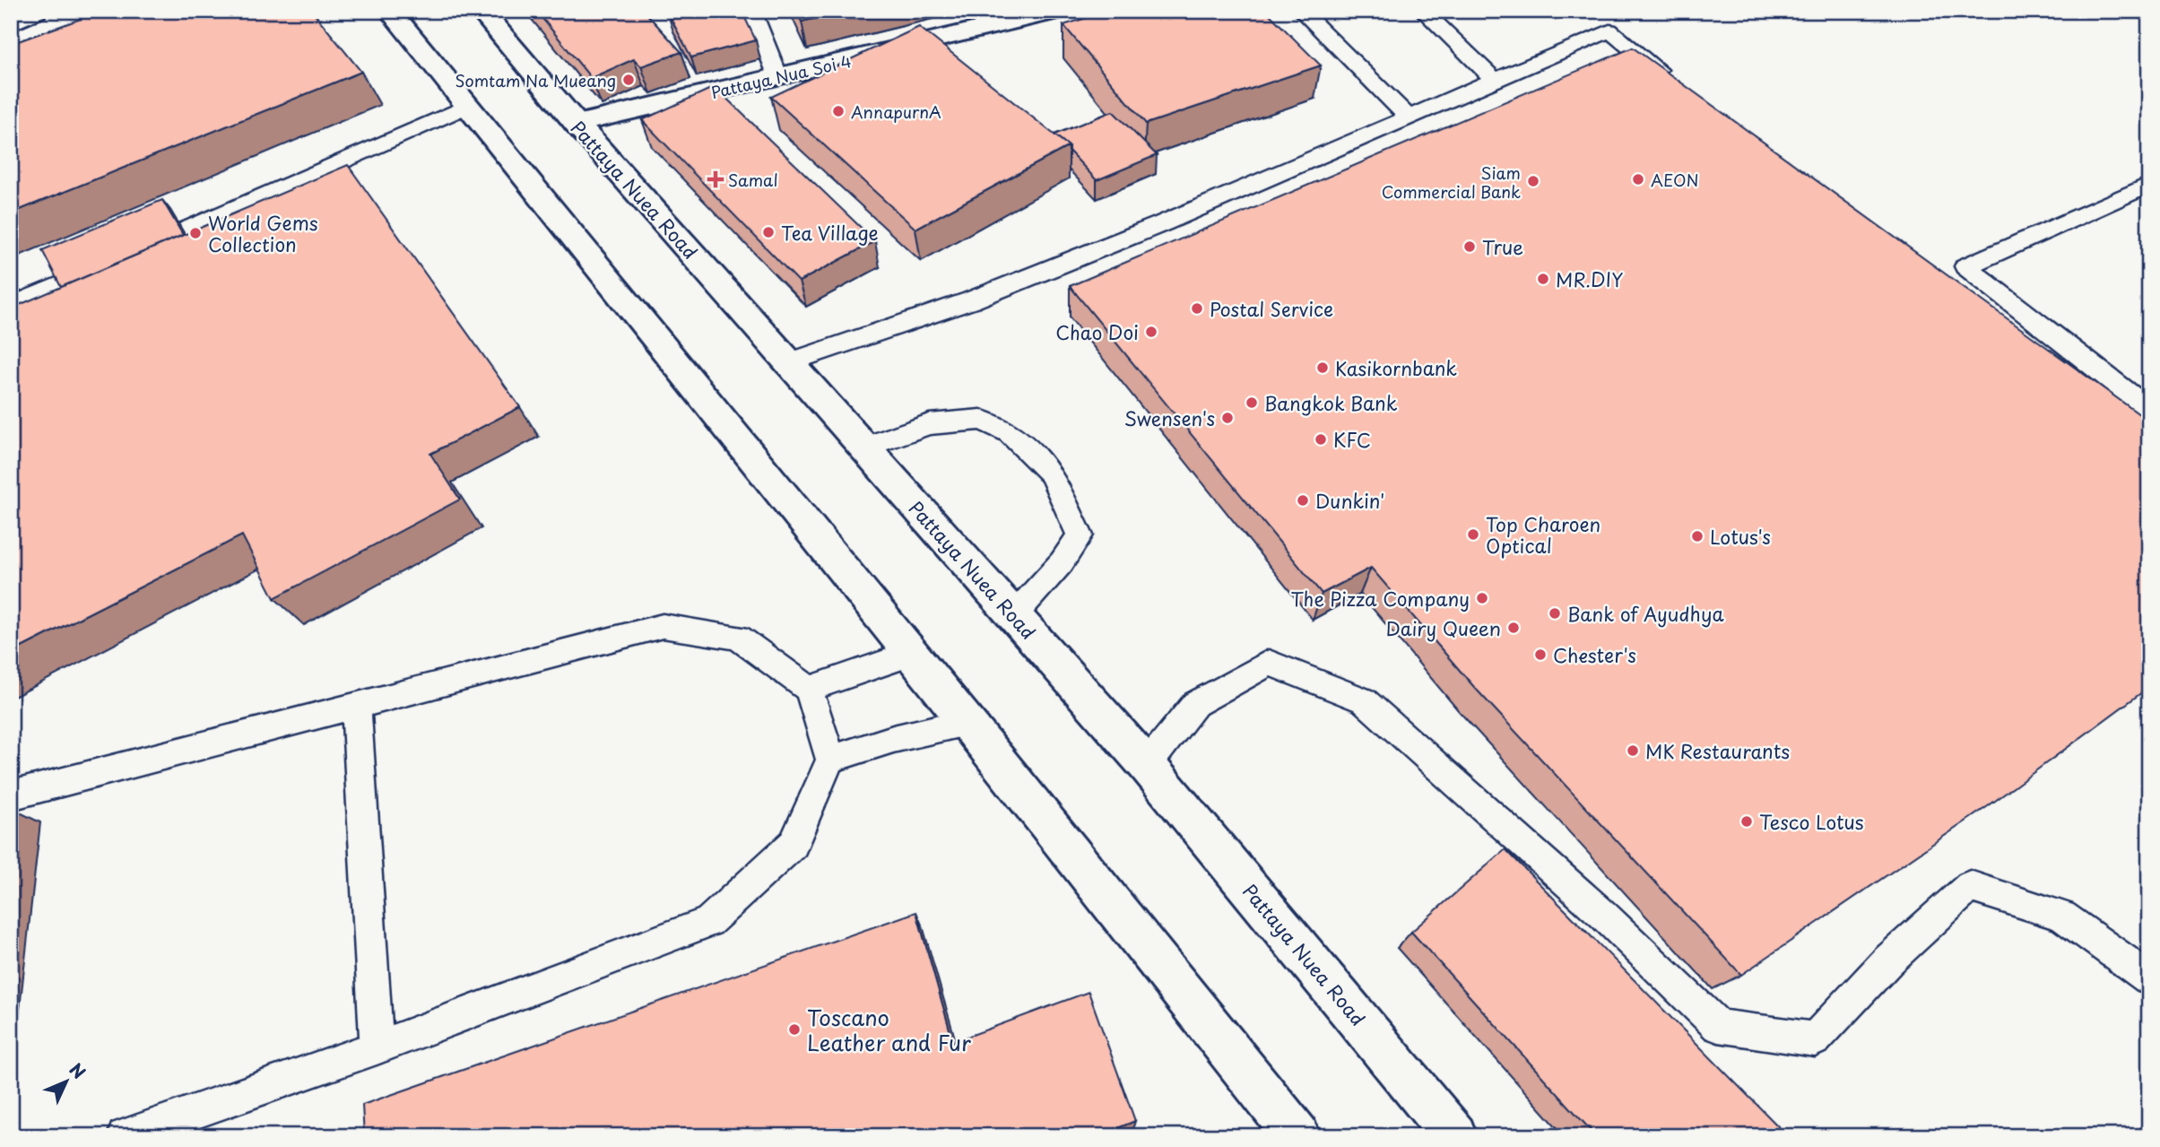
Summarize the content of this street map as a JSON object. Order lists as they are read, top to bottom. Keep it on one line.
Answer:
{"streets":{"main road":["Pattaya Nua Soi 4","Pattaya Nuea Road"]},"crossings":[["Pattaya Nua Soi 4","Pattaya Nuea Road"]],"places":{"other":["Somtam Na Mueang","AnnapurnA","AEON","Siam Commercial Bank","Tea Village","World Gems Collection","True","MR.DIY","Postal Service","Chao Doi","Kasikornbank","Bangkok Bank","Swensen's","KFC","Dunkin'","Top Charoen Optical","Lotus's","The Pizza Company","Bank of Ayudhya","Dairy Queen","Chester's","MK Restaurants","Tesco Lotus","Toscano Leather and Fur"],"health":["Samal"]},"north":"top right"}
